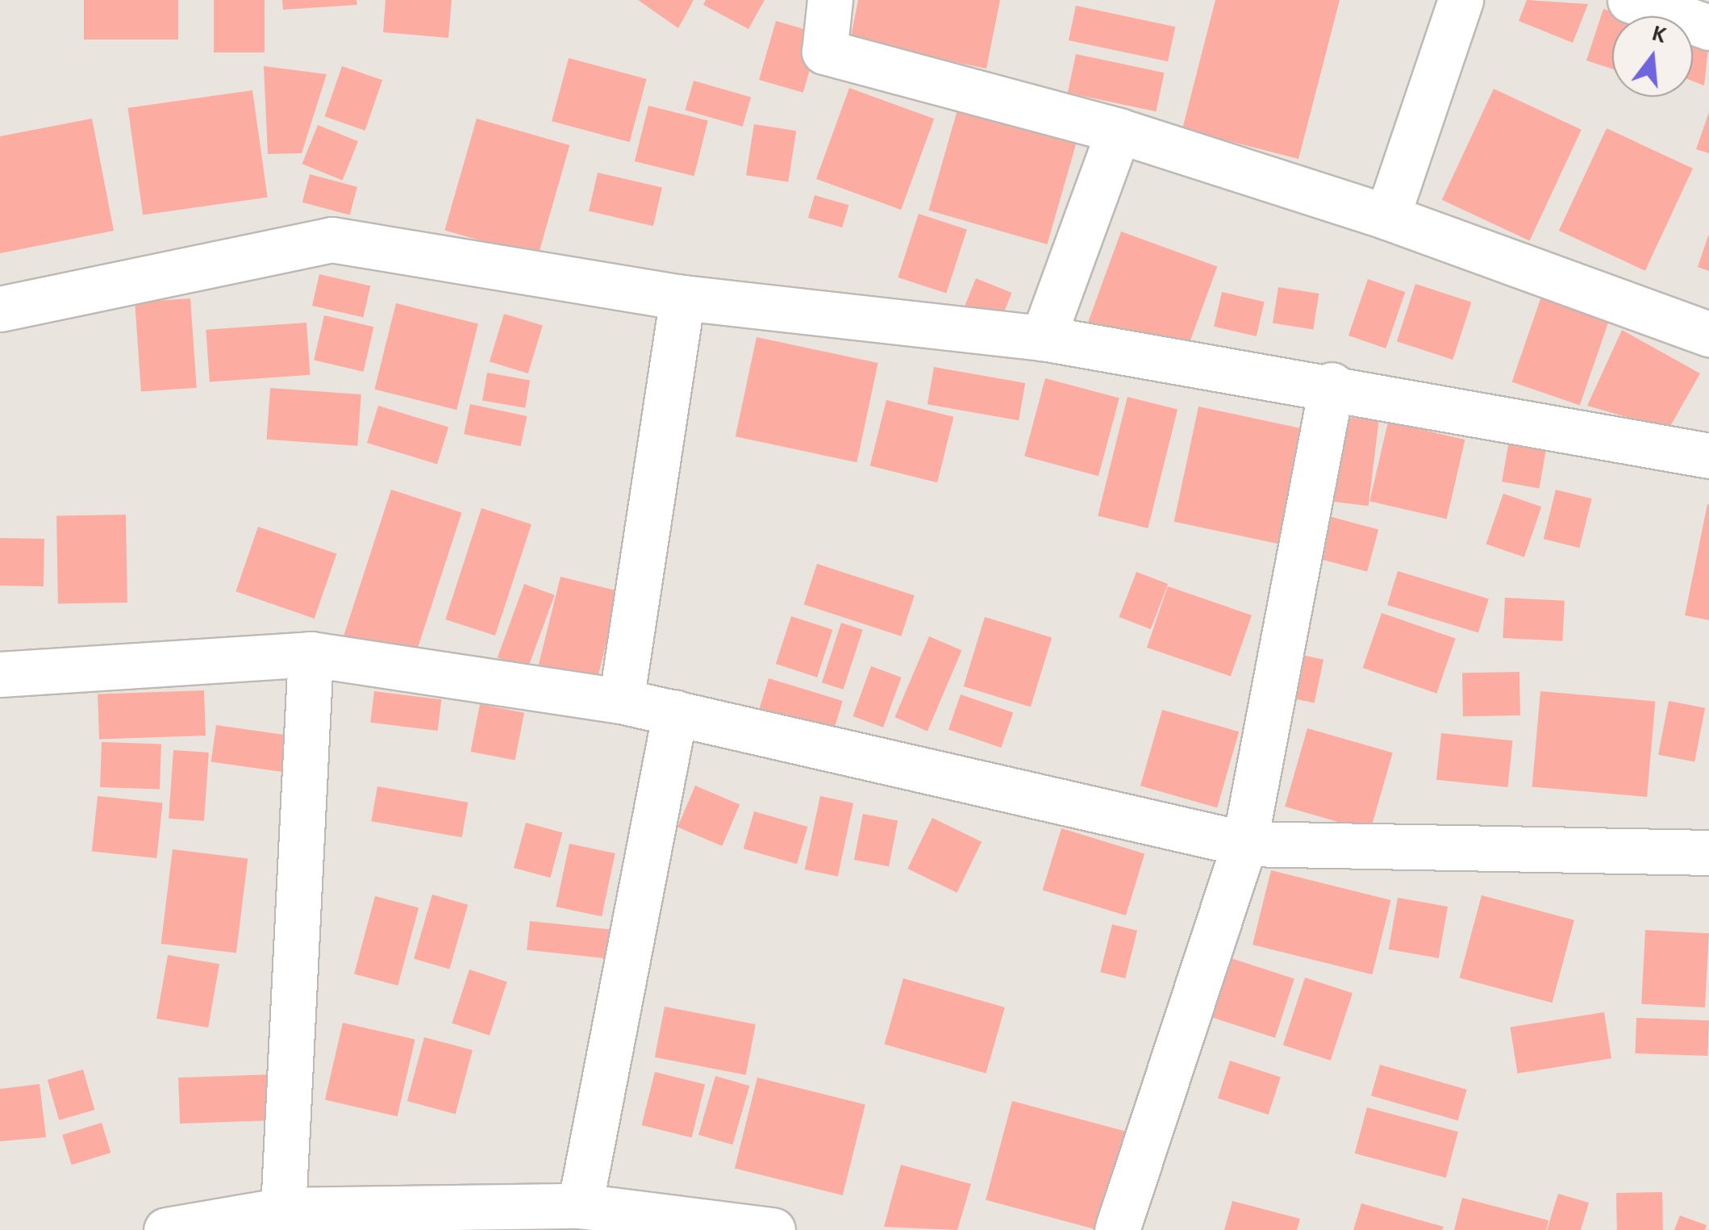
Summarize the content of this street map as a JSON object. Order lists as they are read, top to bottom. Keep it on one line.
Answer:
{"north":"top"}
